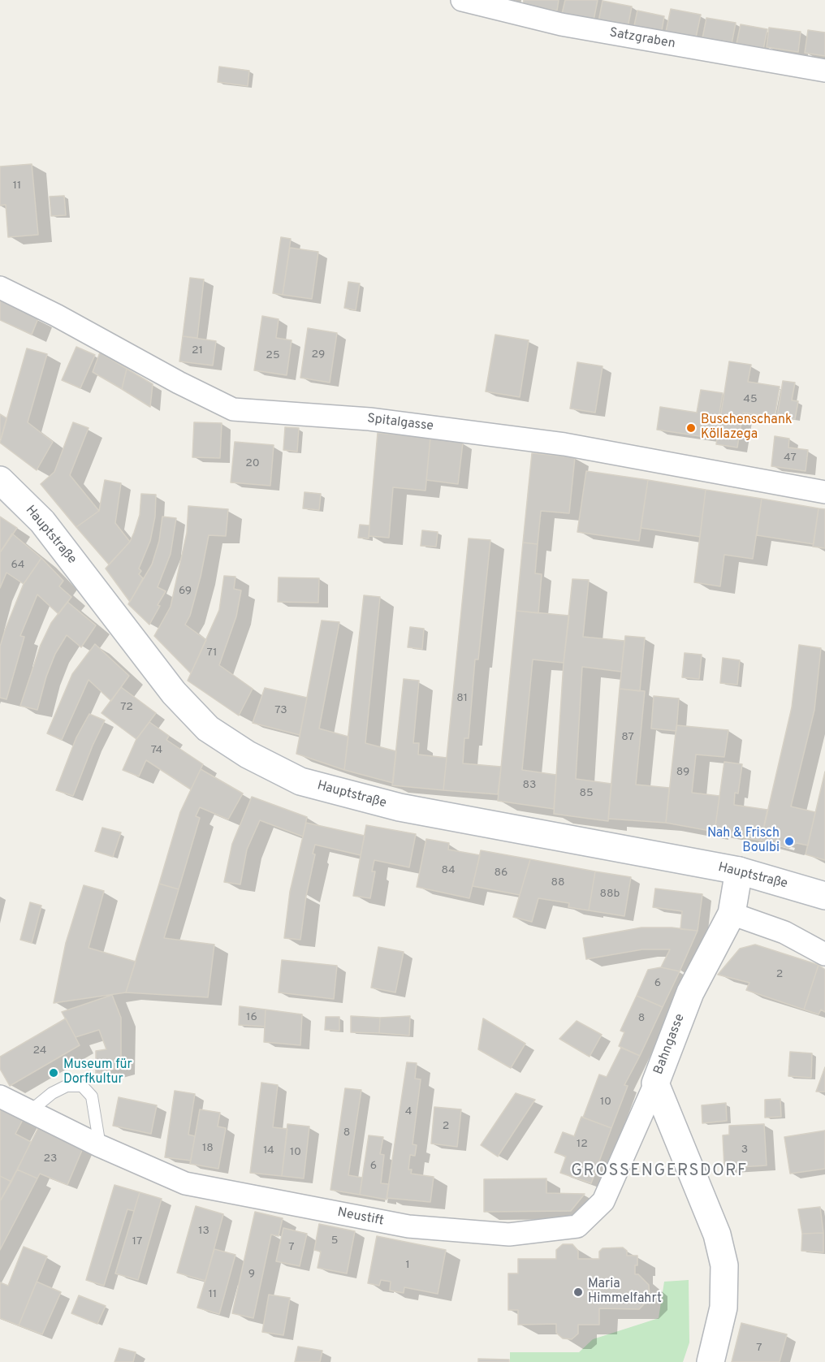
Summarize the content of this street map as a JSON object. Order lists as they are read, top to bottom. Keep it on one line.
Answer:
{"streets":{"main road":["Hauptstraße","Bahngasse"],"street":["Satzgraben","Spitalgasse","Neustift"]},"crossings":[["Hauptstraße","Bahngasse"],["Bahngasse","Neustift"]],"districts":["GROSSENGERSDORF"],"places":["Buschenschank Köllazega","Nah & Frisch Boulbi","Museum für Dorfkultur","Maria Himmelfahrt"],"house_numbers":["11","21","29","25","45","47","20","64","69","71","81","72","73","87","74","89","83","85","84","86","88","88b","2","6","16","8","24","10","4","2","8","12","18","3","14","10","23","6","13","5","17","7","1","9","11","7"]}
